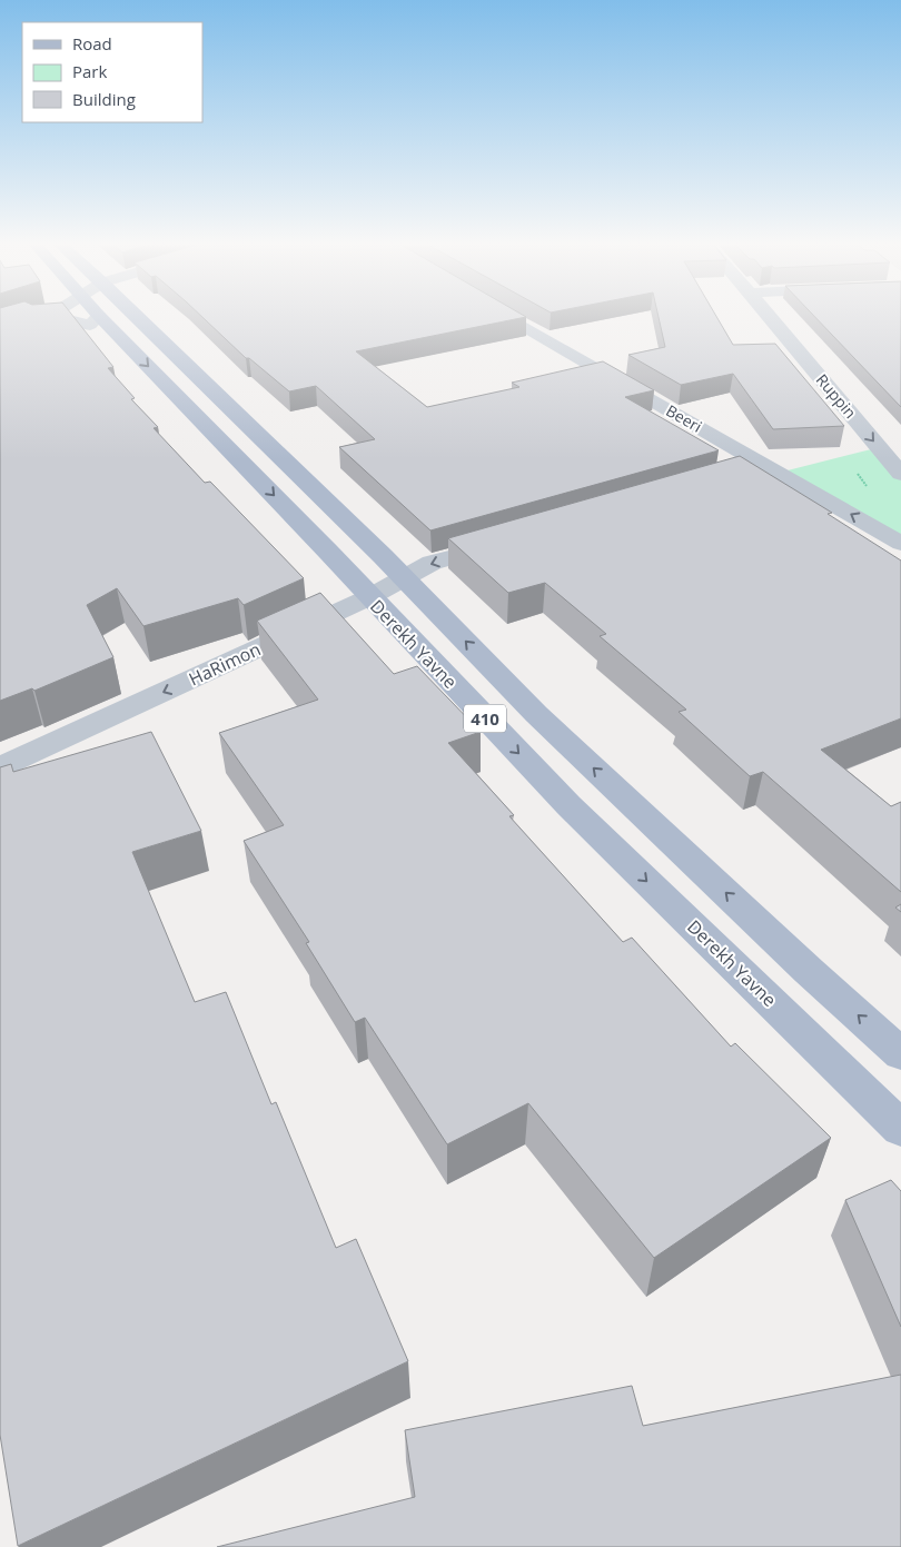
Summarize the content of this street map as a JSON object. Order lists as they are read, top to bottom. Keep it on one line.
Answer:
{"streets":{"main road":["Derekh Yavne","410"],"street":["Ruppin","Beeri","HaRimon"]},"crossings":[["Derekh Yavne","HaRimon"]],"one_way":["Ruppin","HaRimon"],"legend":["Road","Park","Building"]}
